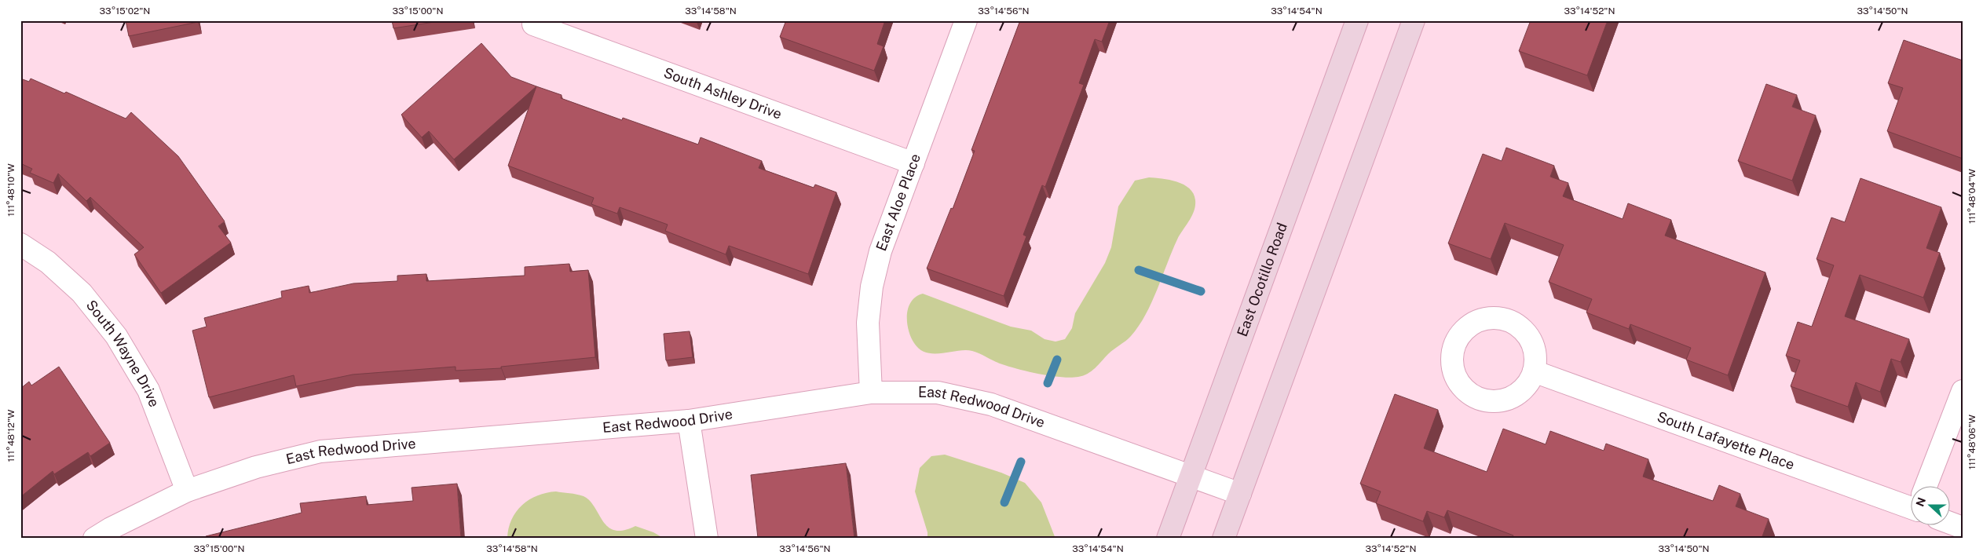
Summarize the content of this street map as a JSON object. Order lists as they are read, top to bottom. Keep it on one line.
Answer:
{"streets":{"main road":["East Ocotillo Road"],"street":["South Ashley Drive","East Aloe Place","South Wayne Drive","East Redwood Drive","South Lafayette Place"]},"crossings":[["South Ashley Drive","East Aloe Place"],["East Aloe Place","East Redwood Drive"],["East Ocotillo Road","East Redwood Drive"],["South Wayne Drive","East Redwood Drive"]],"north":"left","coordinates":["33°15'02\"N","33°15'00\"N","33°14'58\"N","33°14'56\"N","33°14'54\"N","33°14'52\"N","33°14'50\"N","111°48'10\"W","111°48'04\"W","111°48'12\"W","111°48'06\"W"]}
